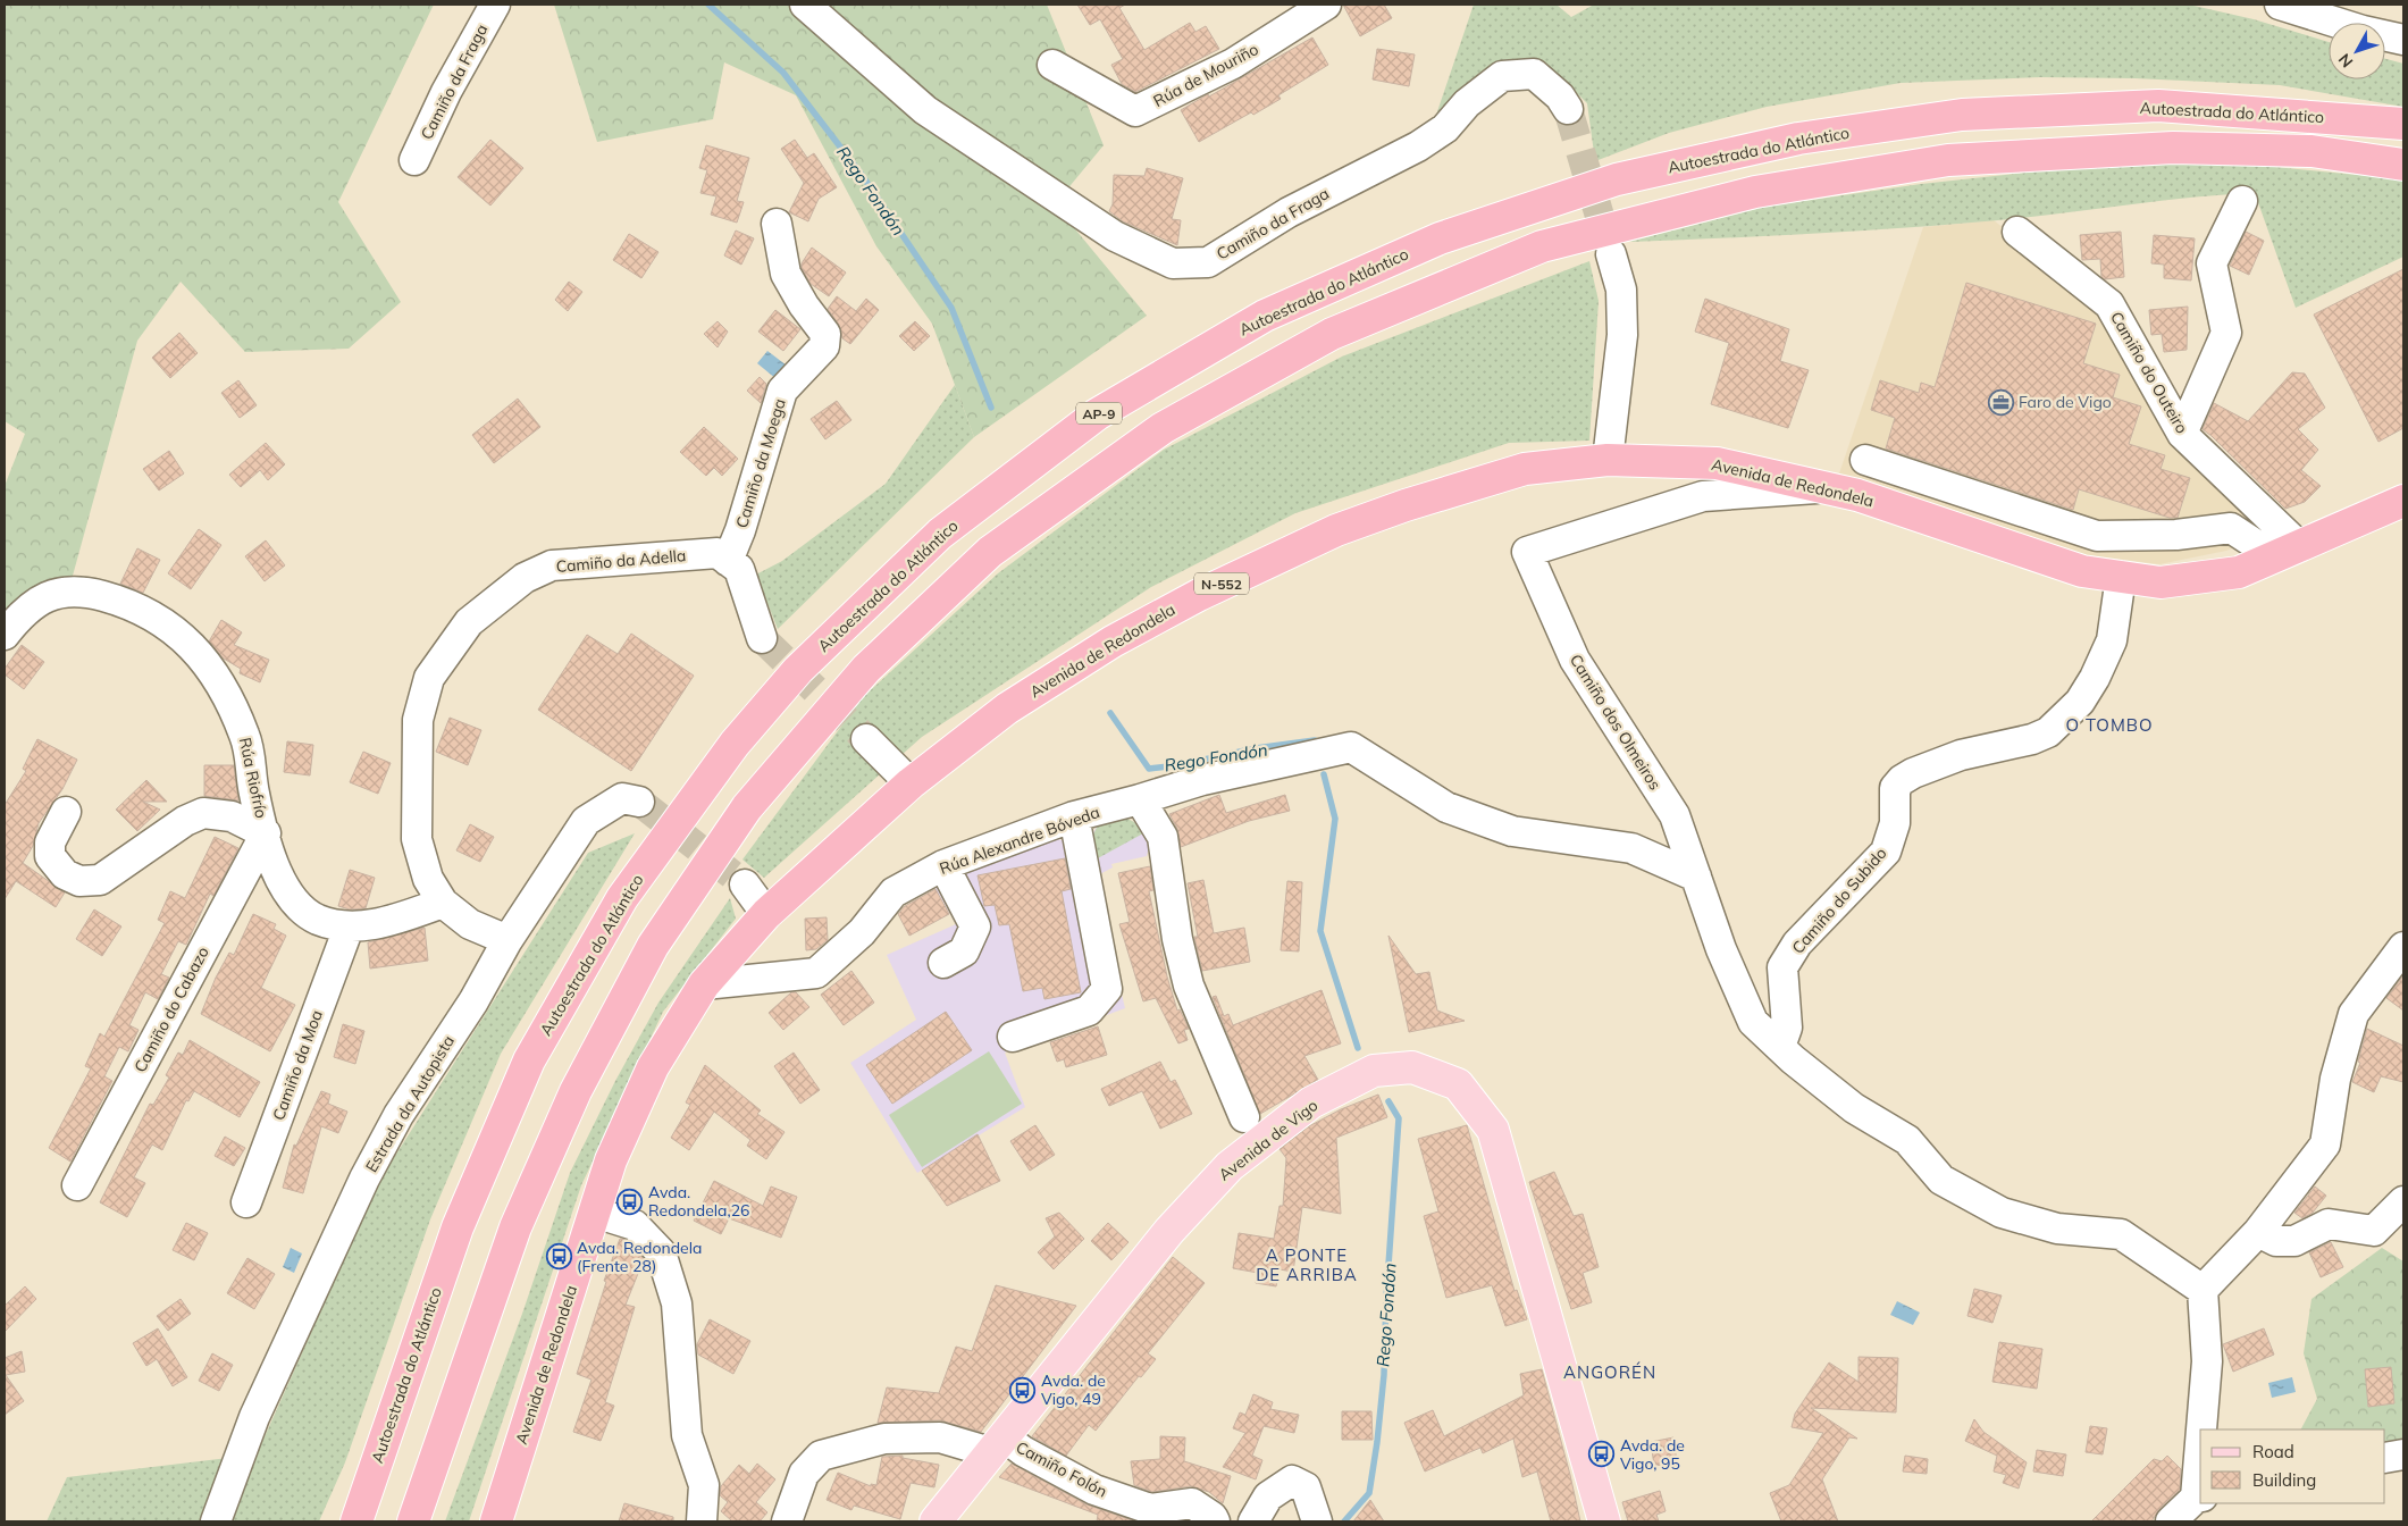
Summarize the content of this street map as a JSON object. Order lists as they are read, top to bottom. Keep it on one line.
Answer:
{"streets":{"highway":["Autoestrada do Atlántico","AP-9","Avenida de Redondela","N-552"],"main road":["Avenida de Vigo"],"street":["Rúa de Mouriño","Camiño da Fraga","Camiño do Outeiro","Camiño da Moega","Camiño da Adella","Camiño dos Olmeiros","Rúa Riofrío","Rúa Alexandre Bóveda","Camiño do Subido","Camiño do Cabazo","Camiño da Moa","Estrada da Autopista","Camiño Folón"]},"crossings":[["Camiño do Outeiro","Avenida de Redondela"],["Camiño da Moega","Camiño da Adella"],["Avenida de Redondela","Camiño dos Olmeiros"],["Avenida de Redondela","Rúa Alexandre Bóveda"],["Avenida de Redondela","Camiño do Subido"],["Camiño da Adella","Rúa Riofrío"],["Camiño dos Olmeiros","Rúa Alexandre Bóveda"],["Camiño dos Olmeiros","Camiño do Subido"],["Rúa Riofrío","Camiño do Cabazo"],["Rúa Riofrío","Camiño da Moa"],["Avenida de Vigo","Camiño Folón"]],"districts":["O TOMBO","A PONTE DE ARRIBA","ANGORÉN"],"water":["Rego Fondón"],"places":{"office":["Faro de Vigo"],"bus stop":["Avda. Redondela,26","Avda. Redondela (Frente 28)","Avda. de Vigo, 49","Avda. de Vigo, 95"]},"legend":["Road","Building"],"north":"bottom left"}
